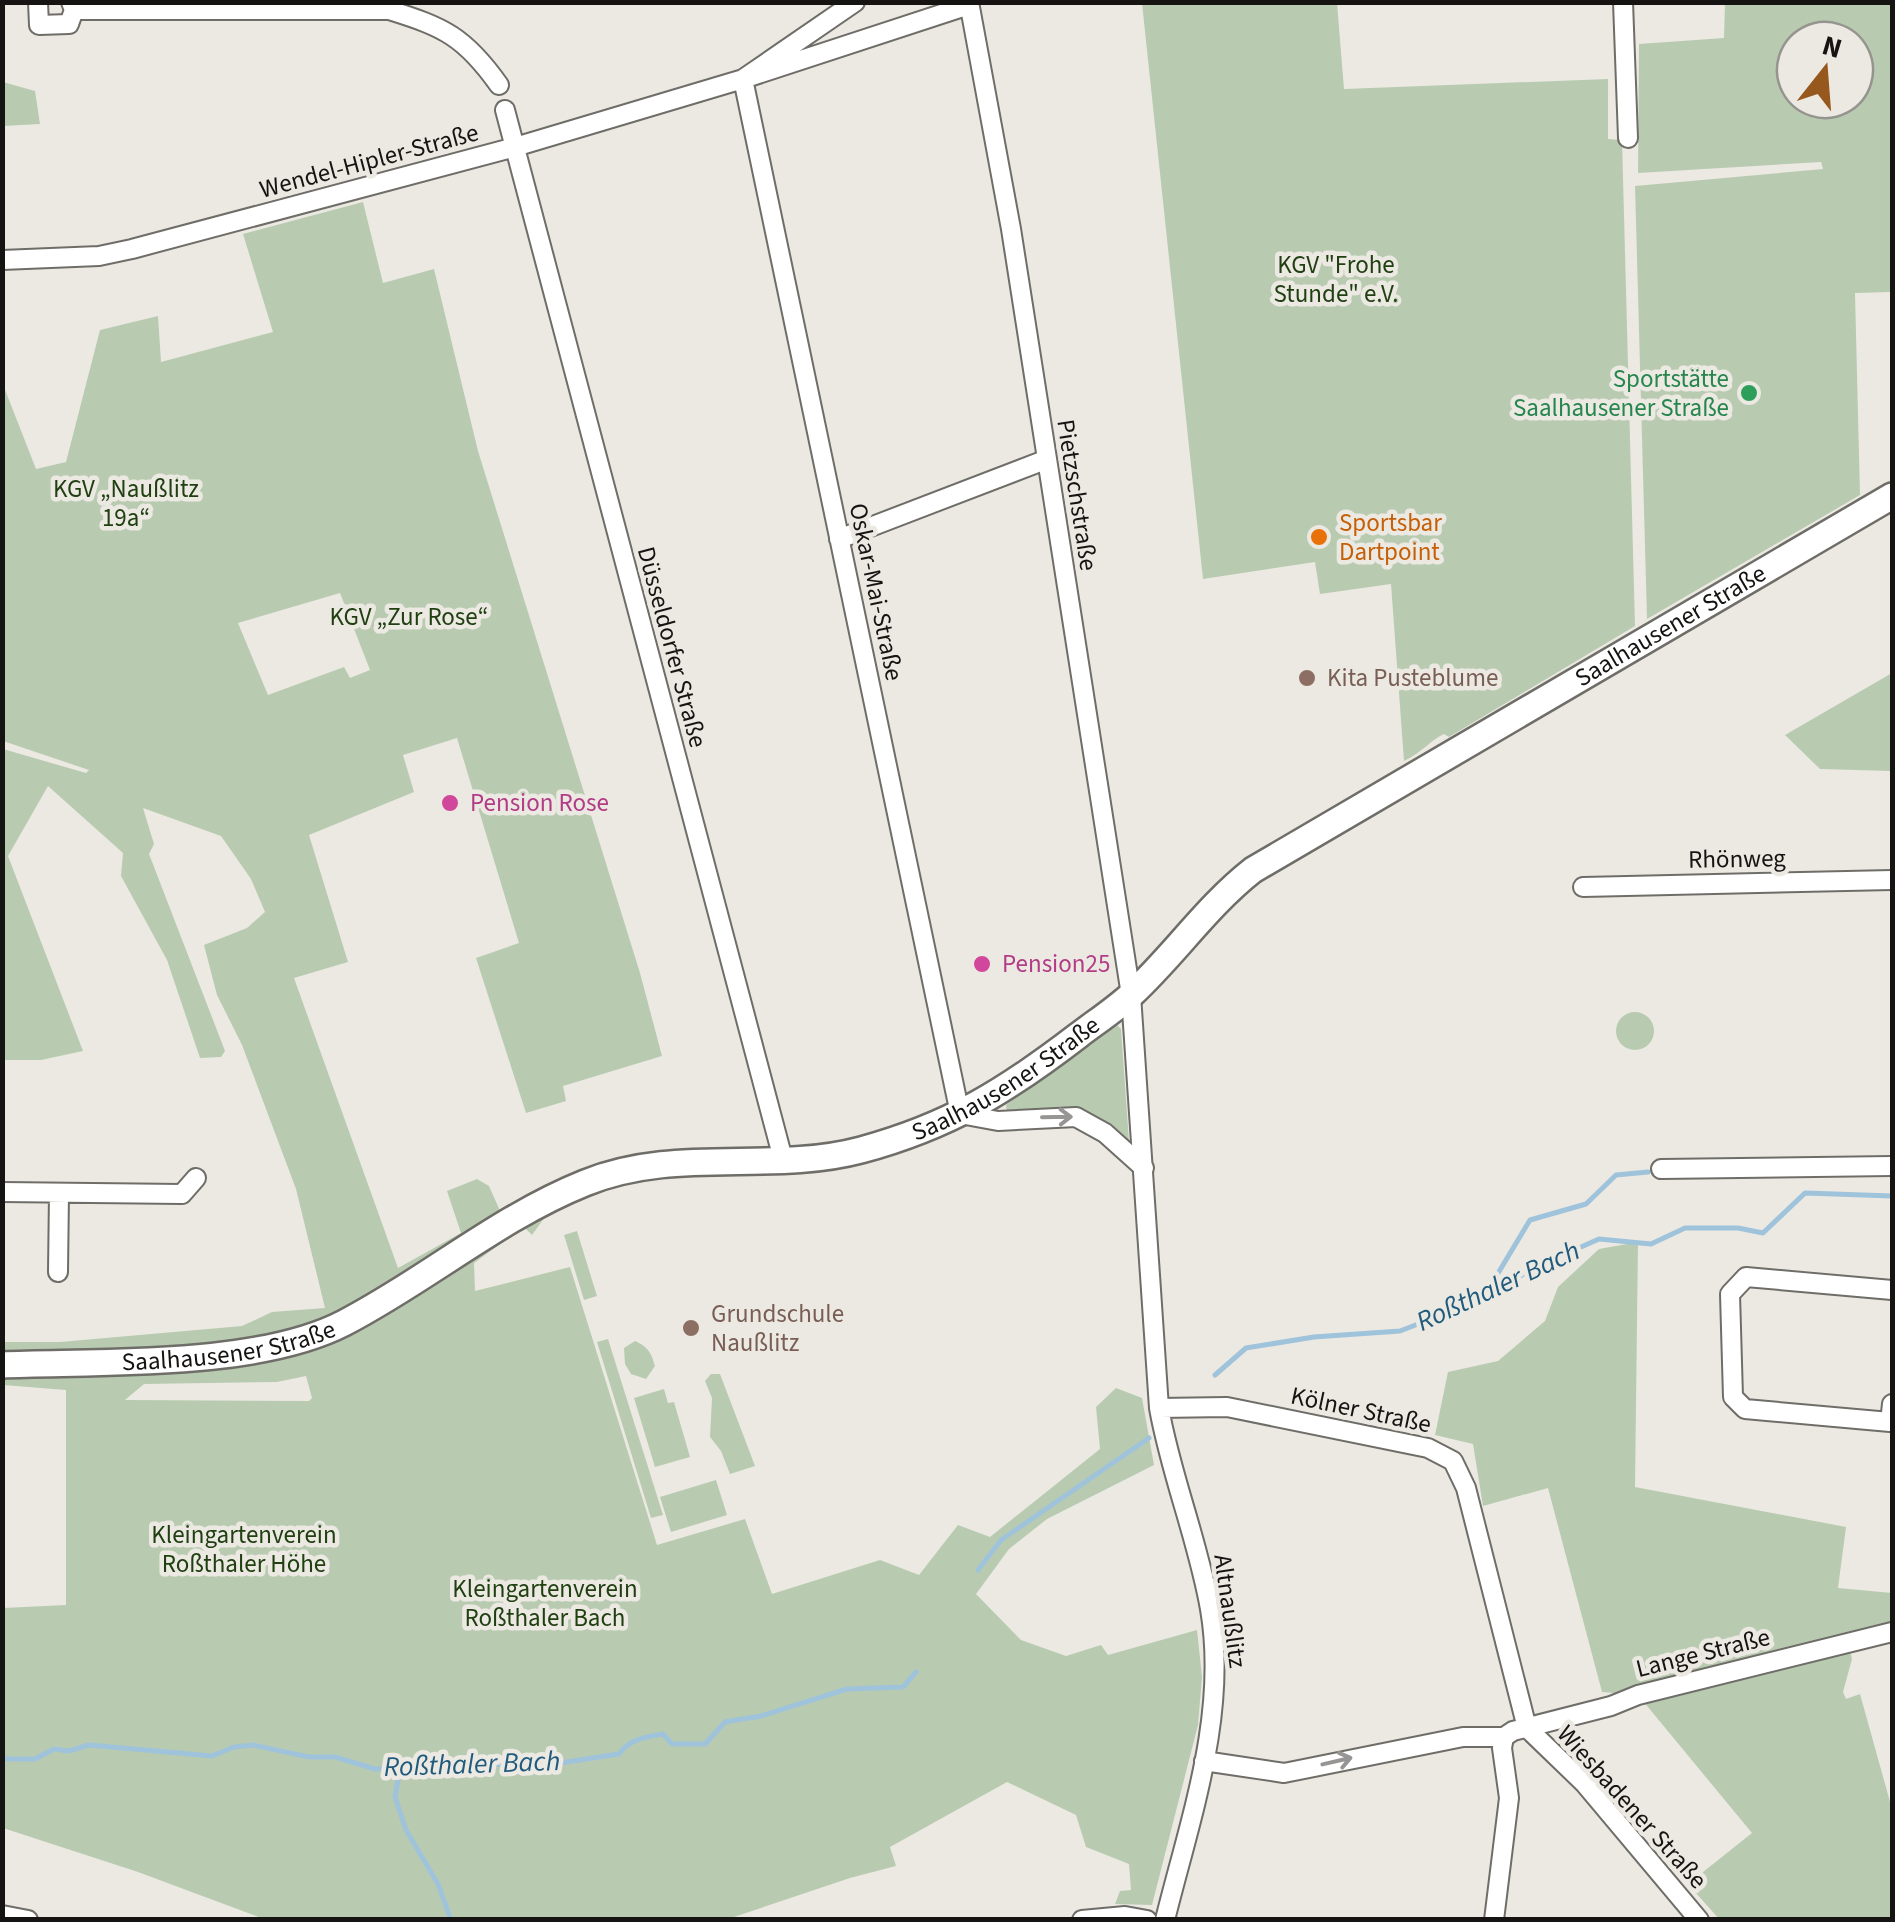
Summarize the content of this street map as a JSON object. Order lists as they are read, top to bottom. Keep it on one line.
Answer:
{"streets":{"street":["Wendel-Hipler-Straße","Pietzschstraße","Oskar-Mai-Straße","Saalhausener Straße","Düsseldorfer Straße","Rhönweg","Kölner Straße","Altnaußlitz","Lange Straße","Wiesbadener Straße"]},"crossings":[["Wendel-Hipler-Straße","Pietzschstraße"],["Wendel-Hipler-Straße","Oskar-Mai-Straße"],["Wendel-Hipler-Straße","Düsseldorfer Straße"],["Pietzschstraße","Saalhausener Straße"],["Pietzschstraße","Altnaußlitz"],["Oskar-Mai-Straße","Saalhausener Straße"],["Saalhausener Straße","Düsseldorfer Straße"],["Saalhausener Straße","Altnaußlitz"],["Kölner Straße","Altnaußlitz"],["Kölner Straße","Lange Straße"],["Kölner Straße","Wiesbadener Straße"],["Lange Straße","Wiesbadener Straße"]],"water":["Roßthaler Bach"],"parks":["KGV \"Frohe Stunde\" e.V.","KGV „Naußlitz 19a“","KGV „Zur Rose“","Kleingartenverein Roßthaler Höhe","Kleingartenverein Roßthaler Bach"],"places":["Sportstätte Saalhausener Straße","Sportsbar Dartpoint","Kita Pusteblume","Pension Rose","Pension25","Grundschule Naußlitz"],"north":"top"}
